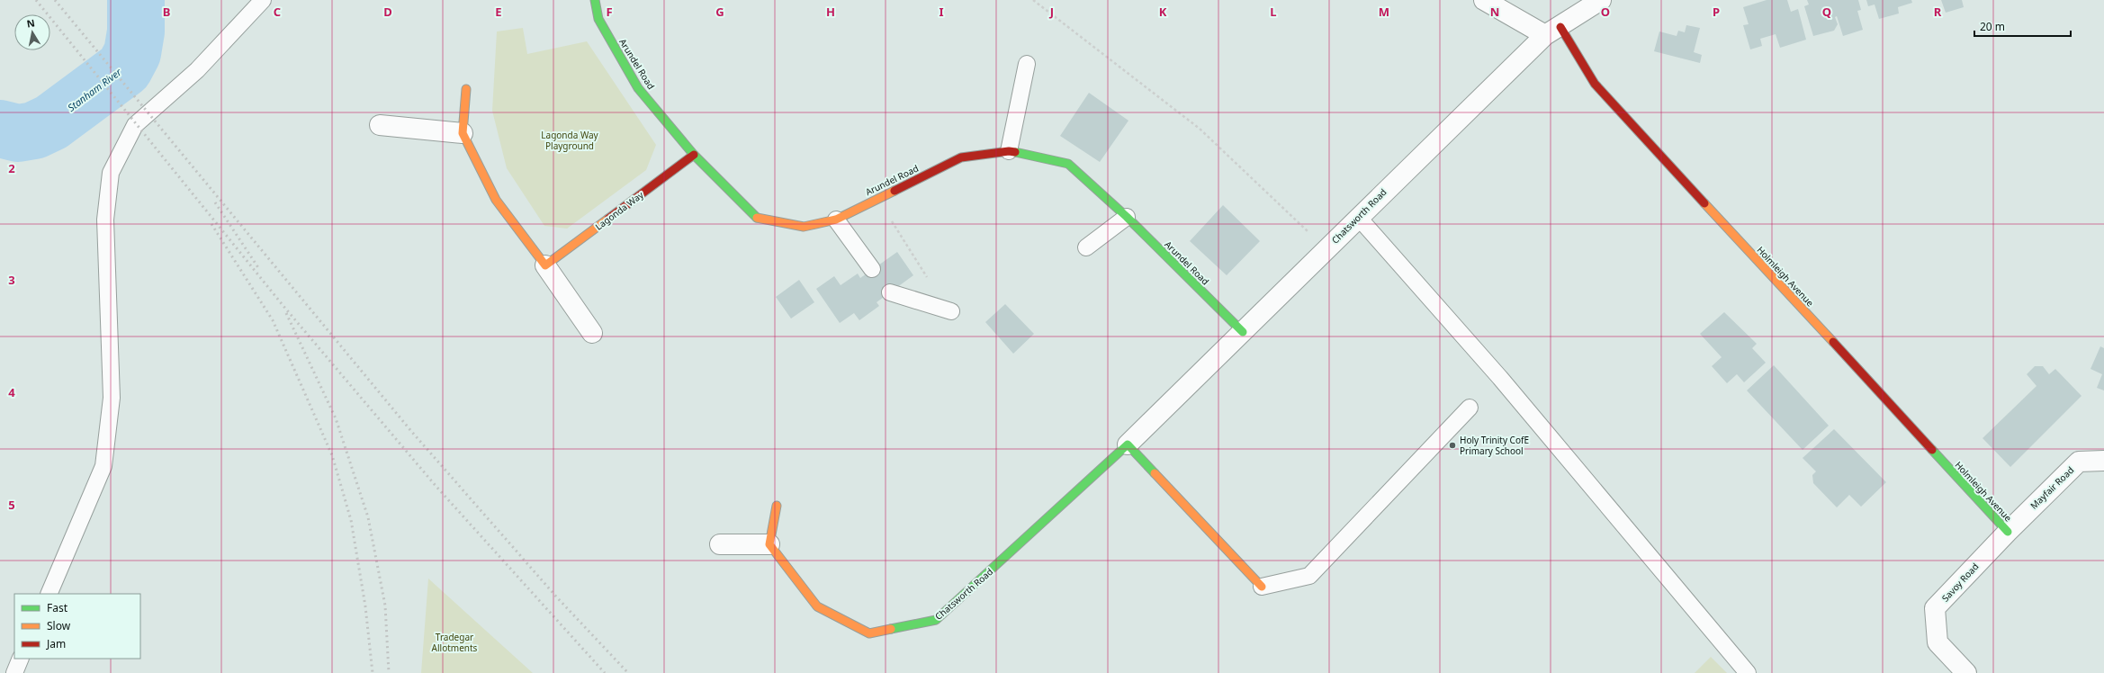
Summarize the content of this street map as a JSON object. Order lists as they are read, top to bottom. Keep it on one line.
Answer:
{"streets":{"street":["Arundel Road","Lagonda Way","Chatsworth Road","Holmleigh Avenue","Mayfair Road","Savoy Road"]},"crossings":[["Arundel Road","Lagonda Way"],["Arundel Road","Chatsworth Road"],["Chatsworth Road","Holmleigh Avenue"],["Holmleigh Avenue","Mayfair Road"],["Holmleigh Avenue","Savoy Road"],["Mayfair Road","Savoy Road"]],"water":["Stanham River"],"parks":["Lagonda Way Playground","Tradegar Allotments"],"places":["Holy Trinity CofE Primary School"],"legend":["Fast","Slow","Jam"],"scale_bar":"20 m","north":"top","grid":{"columns":["B","C","D","E","F","G","H","I","J","K","L","M","N","O","P","Q","R"],"rows":["2","3","4","5"]}}
